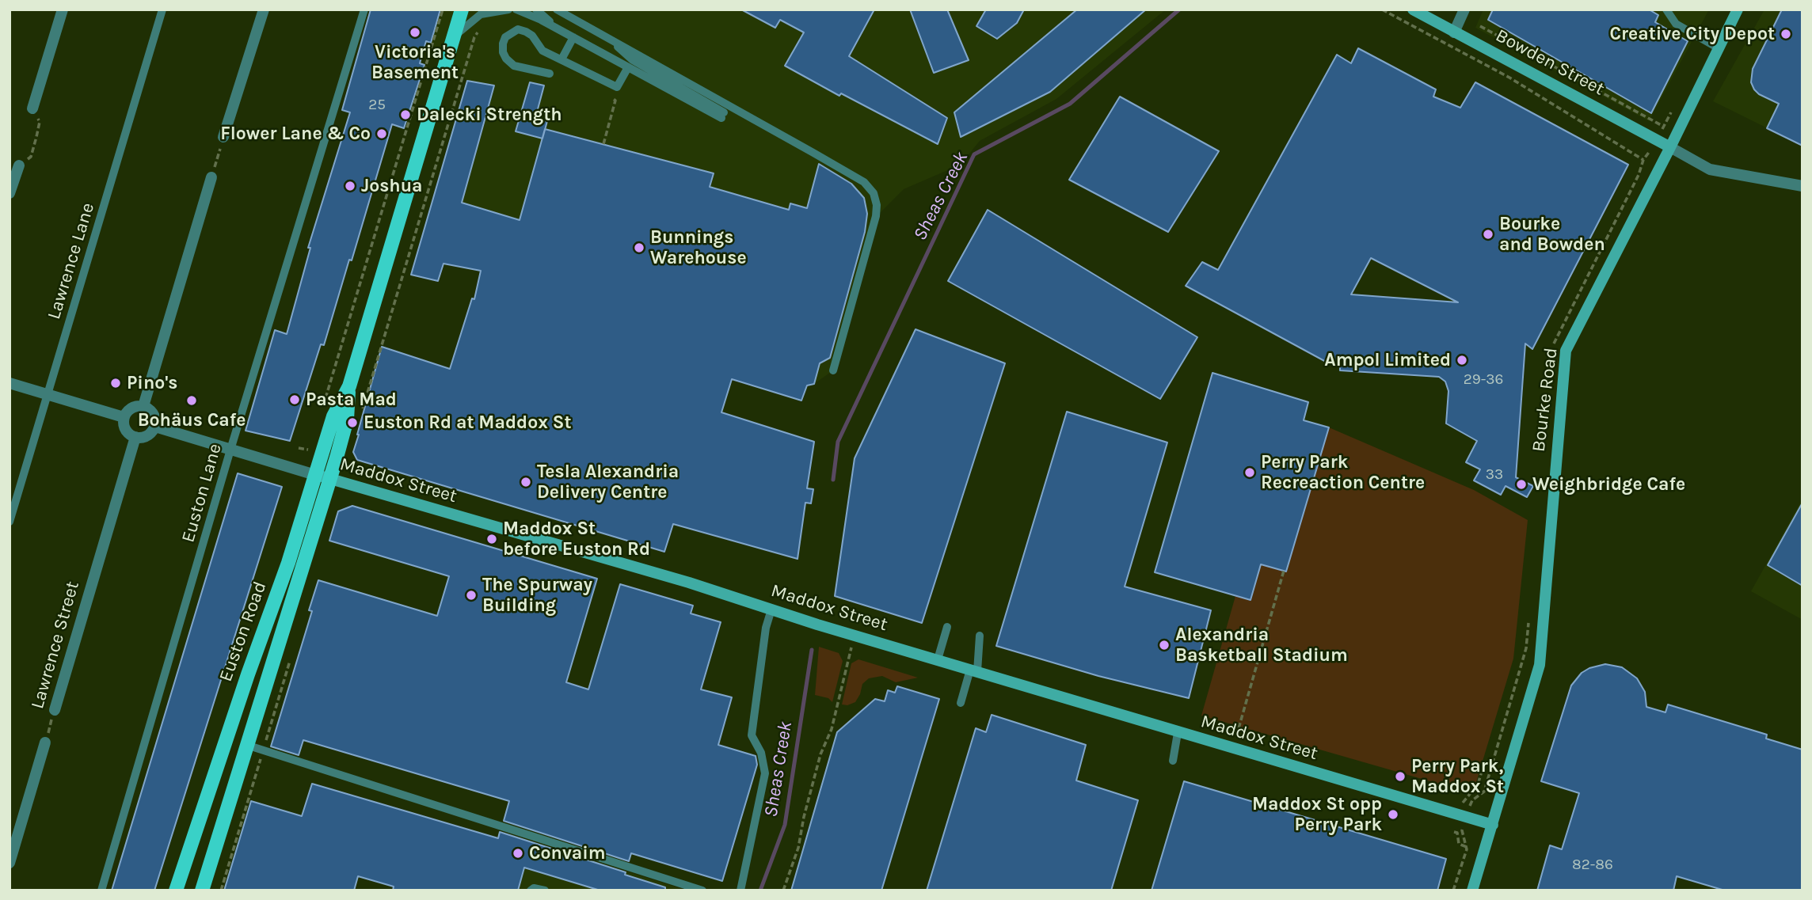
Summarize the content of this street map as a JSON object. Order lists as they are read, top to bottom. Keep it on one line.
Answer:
{"streets":{"main road":["Euston Road"],"street":["Bowden Street","Bourke Road","Maddox Street","Lawrence Street"],"lane":["Lawrence Lane","Euston Lane"]},"crossings":[["Bowden Street","Bourke Road"],["Bourke Road","Maddox Street"],["Maddox Street","Euston Lane"],["Maddox Street","Euston Road"],["Maddox Street","Lawrence Street"]],"water":["Sheas Creek"],"places":["Victoria's Basement","Creative City Depot","Dalecki Strength","Flower Lane & Co","Joshua","Bourke and Bowden","Bunnings Warehouse","Ampol Limited","Pino's","Pasta Mad","Bohäus Cafe","Euston Rd at Maddox St","Perry Park Recreaction Centre","Tesla Alexandria Delivery Centre","Weighbridge Cafe","Maddox St before Euston Rd","The Spurway Building","Alexandria Basketball Stadium","Perry Park, Maddox St","Maddox St opp Perry Park","Convaim"],"house_numbers":["25","29-36","33","82-86"]}
